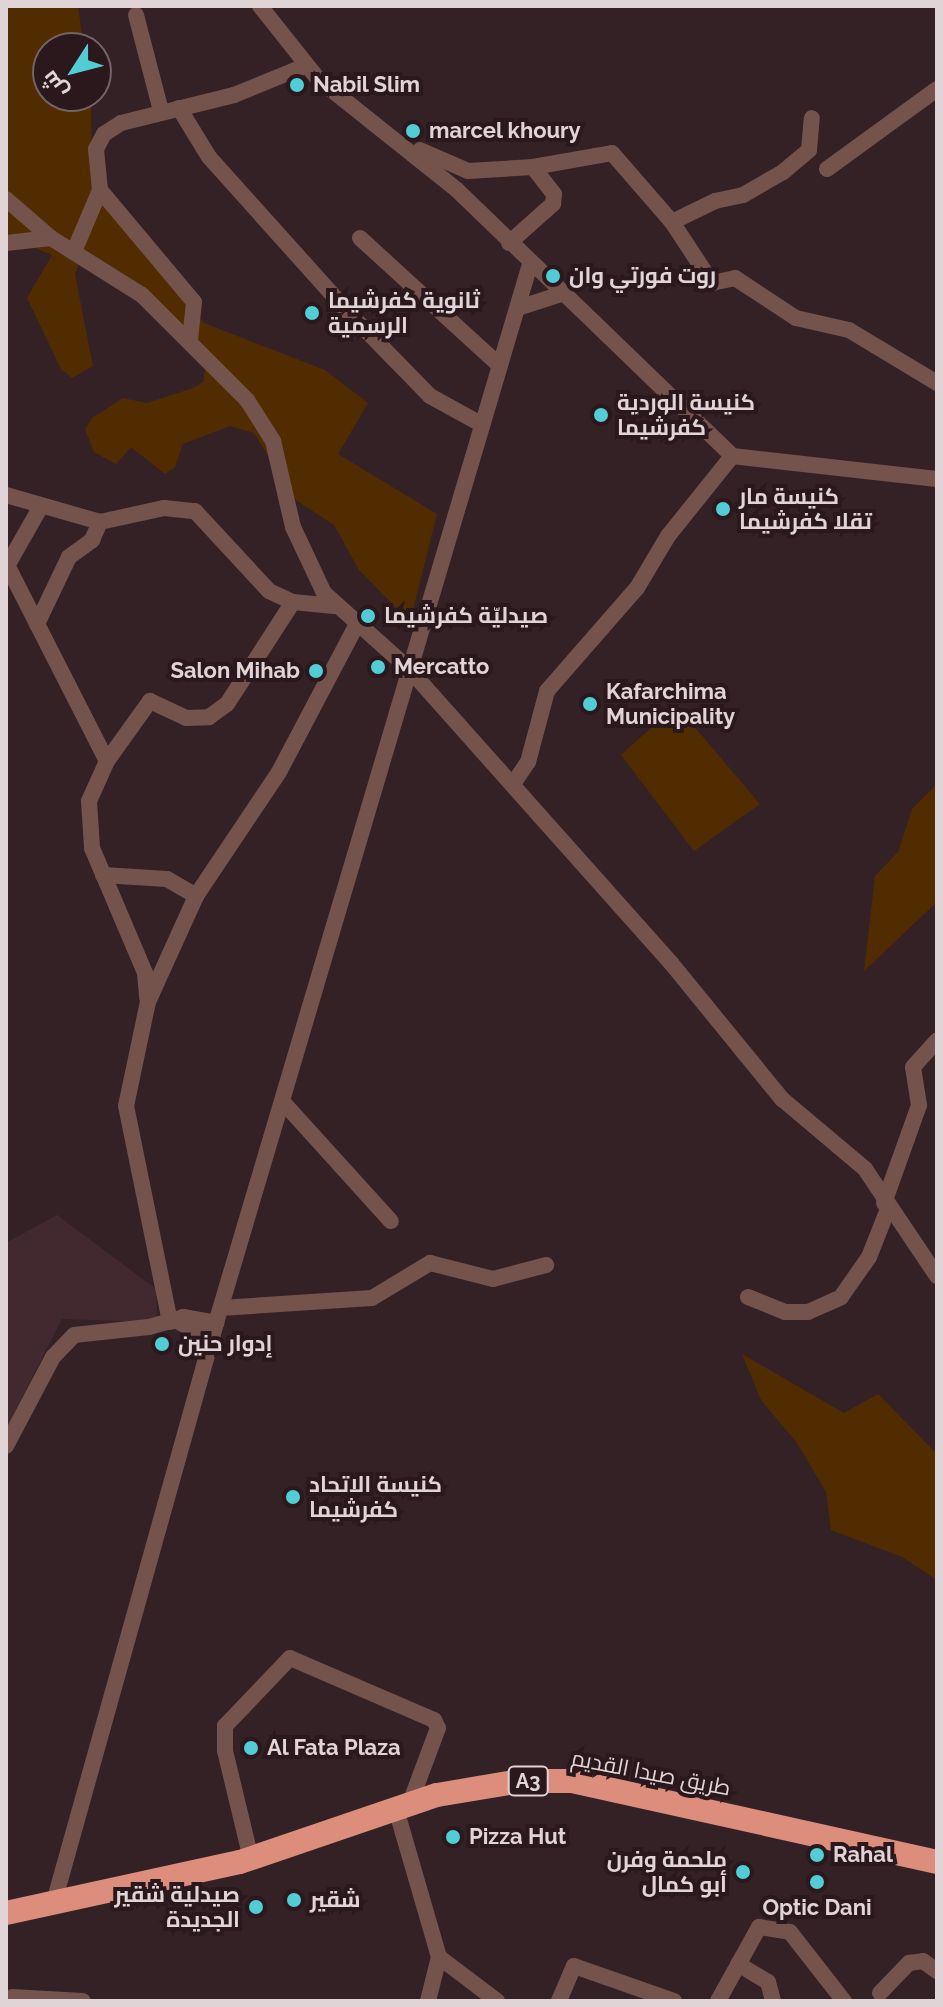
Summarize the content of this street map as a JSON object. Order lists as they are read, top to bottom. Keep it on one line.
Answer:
{"streets":{"highway":["طريق صيدا القديم","A3"]},"crossings":[["طريق صيدا القديم","A3"]],"places":["Nabil Slim","marcel khoury","روت فورتي وان","ثانوية كفرشيما الرسمية","كنيسة الوردية كفرشيما","كنيسة مار تقلا كفرشيما","صيدليّة كفرشيما","Mercatto","Salon Mihab","Kafarchima Municipality","إدوار حنين","كنيسة الاتحاد كفرشيما","Al Fata Plaza","Pizza Hut","Rahal","ملحمة وفرن أبو كمال","Optic Dani","شقير","صيدلية شقير الجديدة"],"north":"bottom left"}
